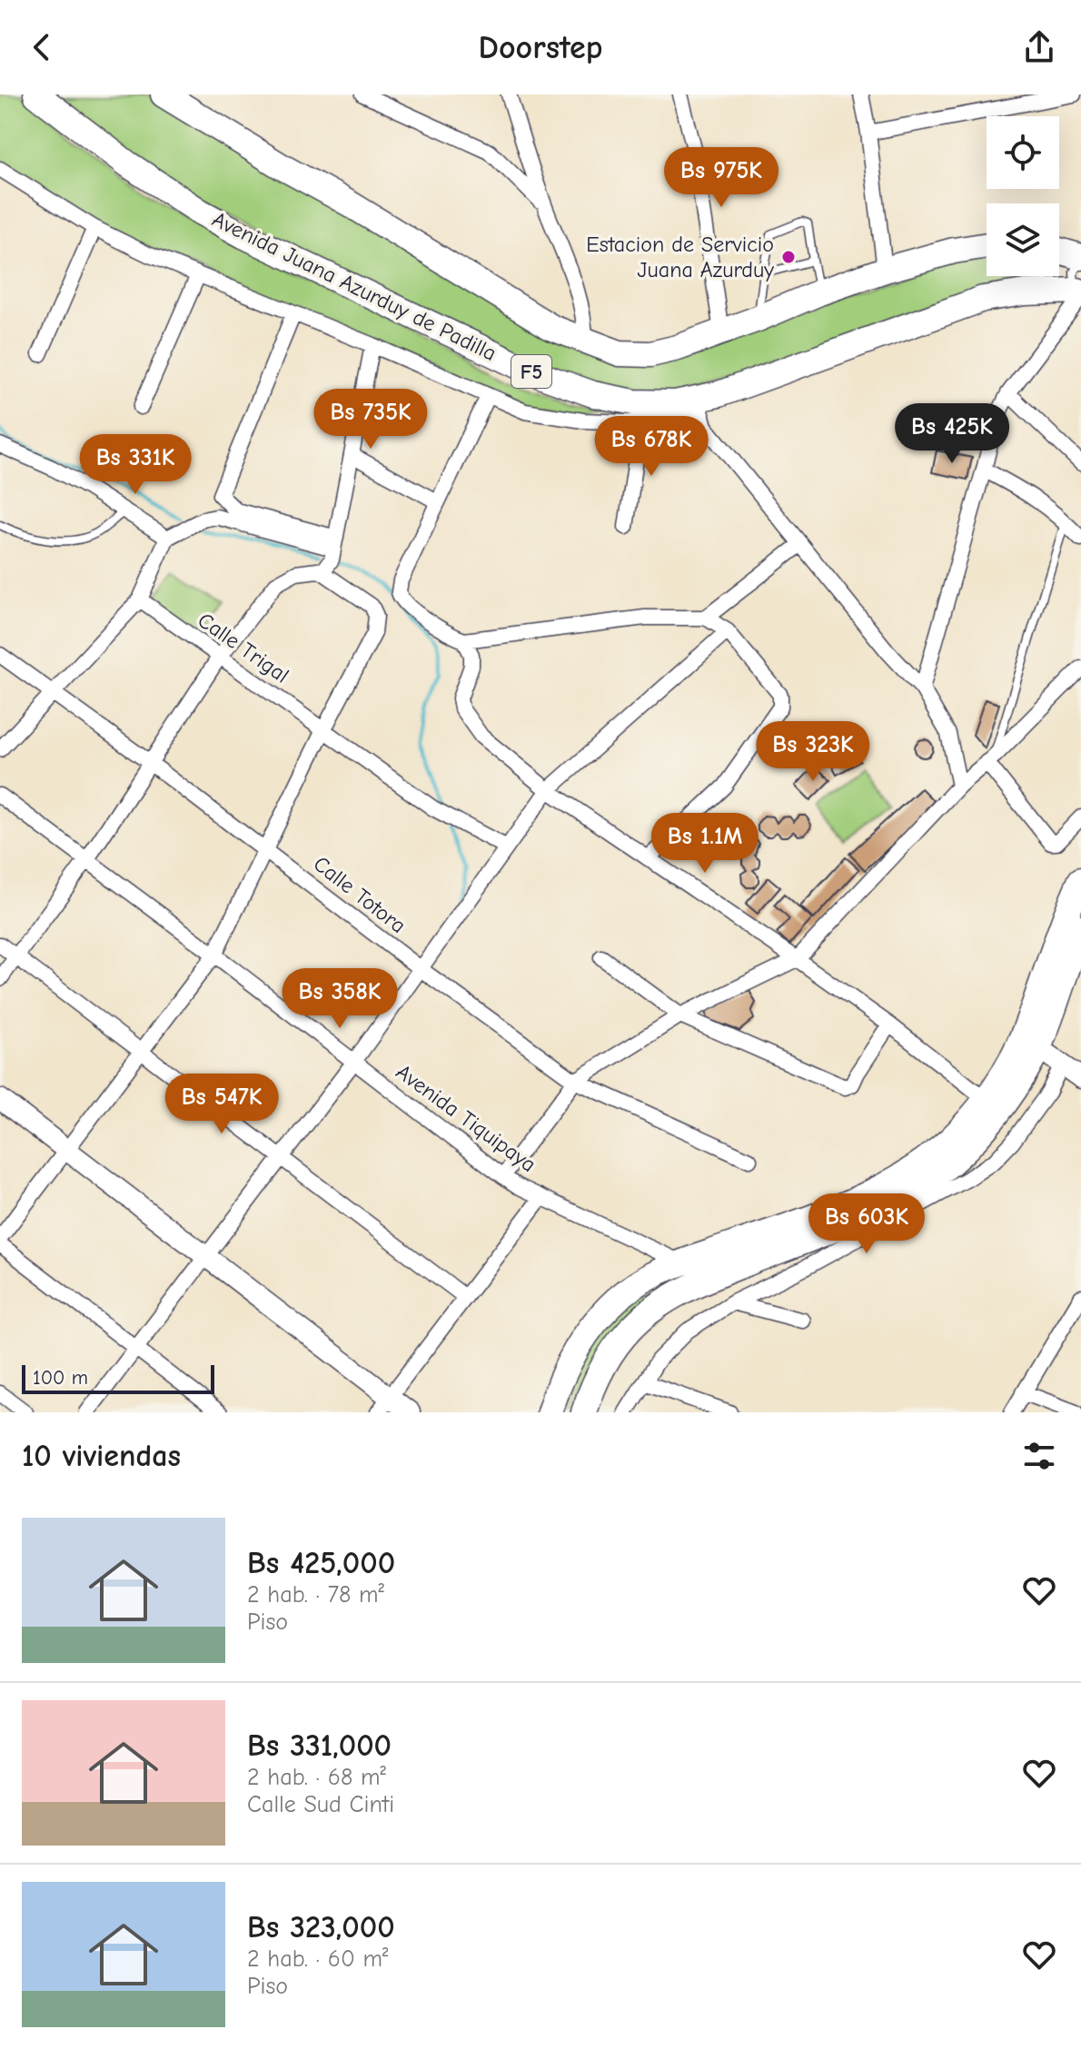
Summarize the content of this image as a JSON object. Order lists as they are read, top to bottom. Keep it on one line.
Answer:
{"streets":{"highway":["Avenida Juana Azurduy de Padilla","F5"],"street":["Calle Trigal","Calle Totora","Avenida Tiquipaya"]},"places":["Estacion de Servicio Juana Azurduy"],"scale_bar":"100 m","page":{"header":"Doorstep","price":["Bs 975K","Bs 735K","Bs 425K","Bs 678K","Bs 331K","Bs 323K","Bs 1.1M","Bs 358K","Bs 547K","Bs 603K"],"scale":"100 m","heading":"10 viviendas","list":[{"name":"Bs 425,000","note":"2 hab. · 78 m² · Piso"},{"name":"Bs 331,000","note":"2 hab. · 68 m² · Calle Sud Cinti"},{"name":"Bs 323,000","note":"2 hab. · 60 m² · Piso"}]}}
